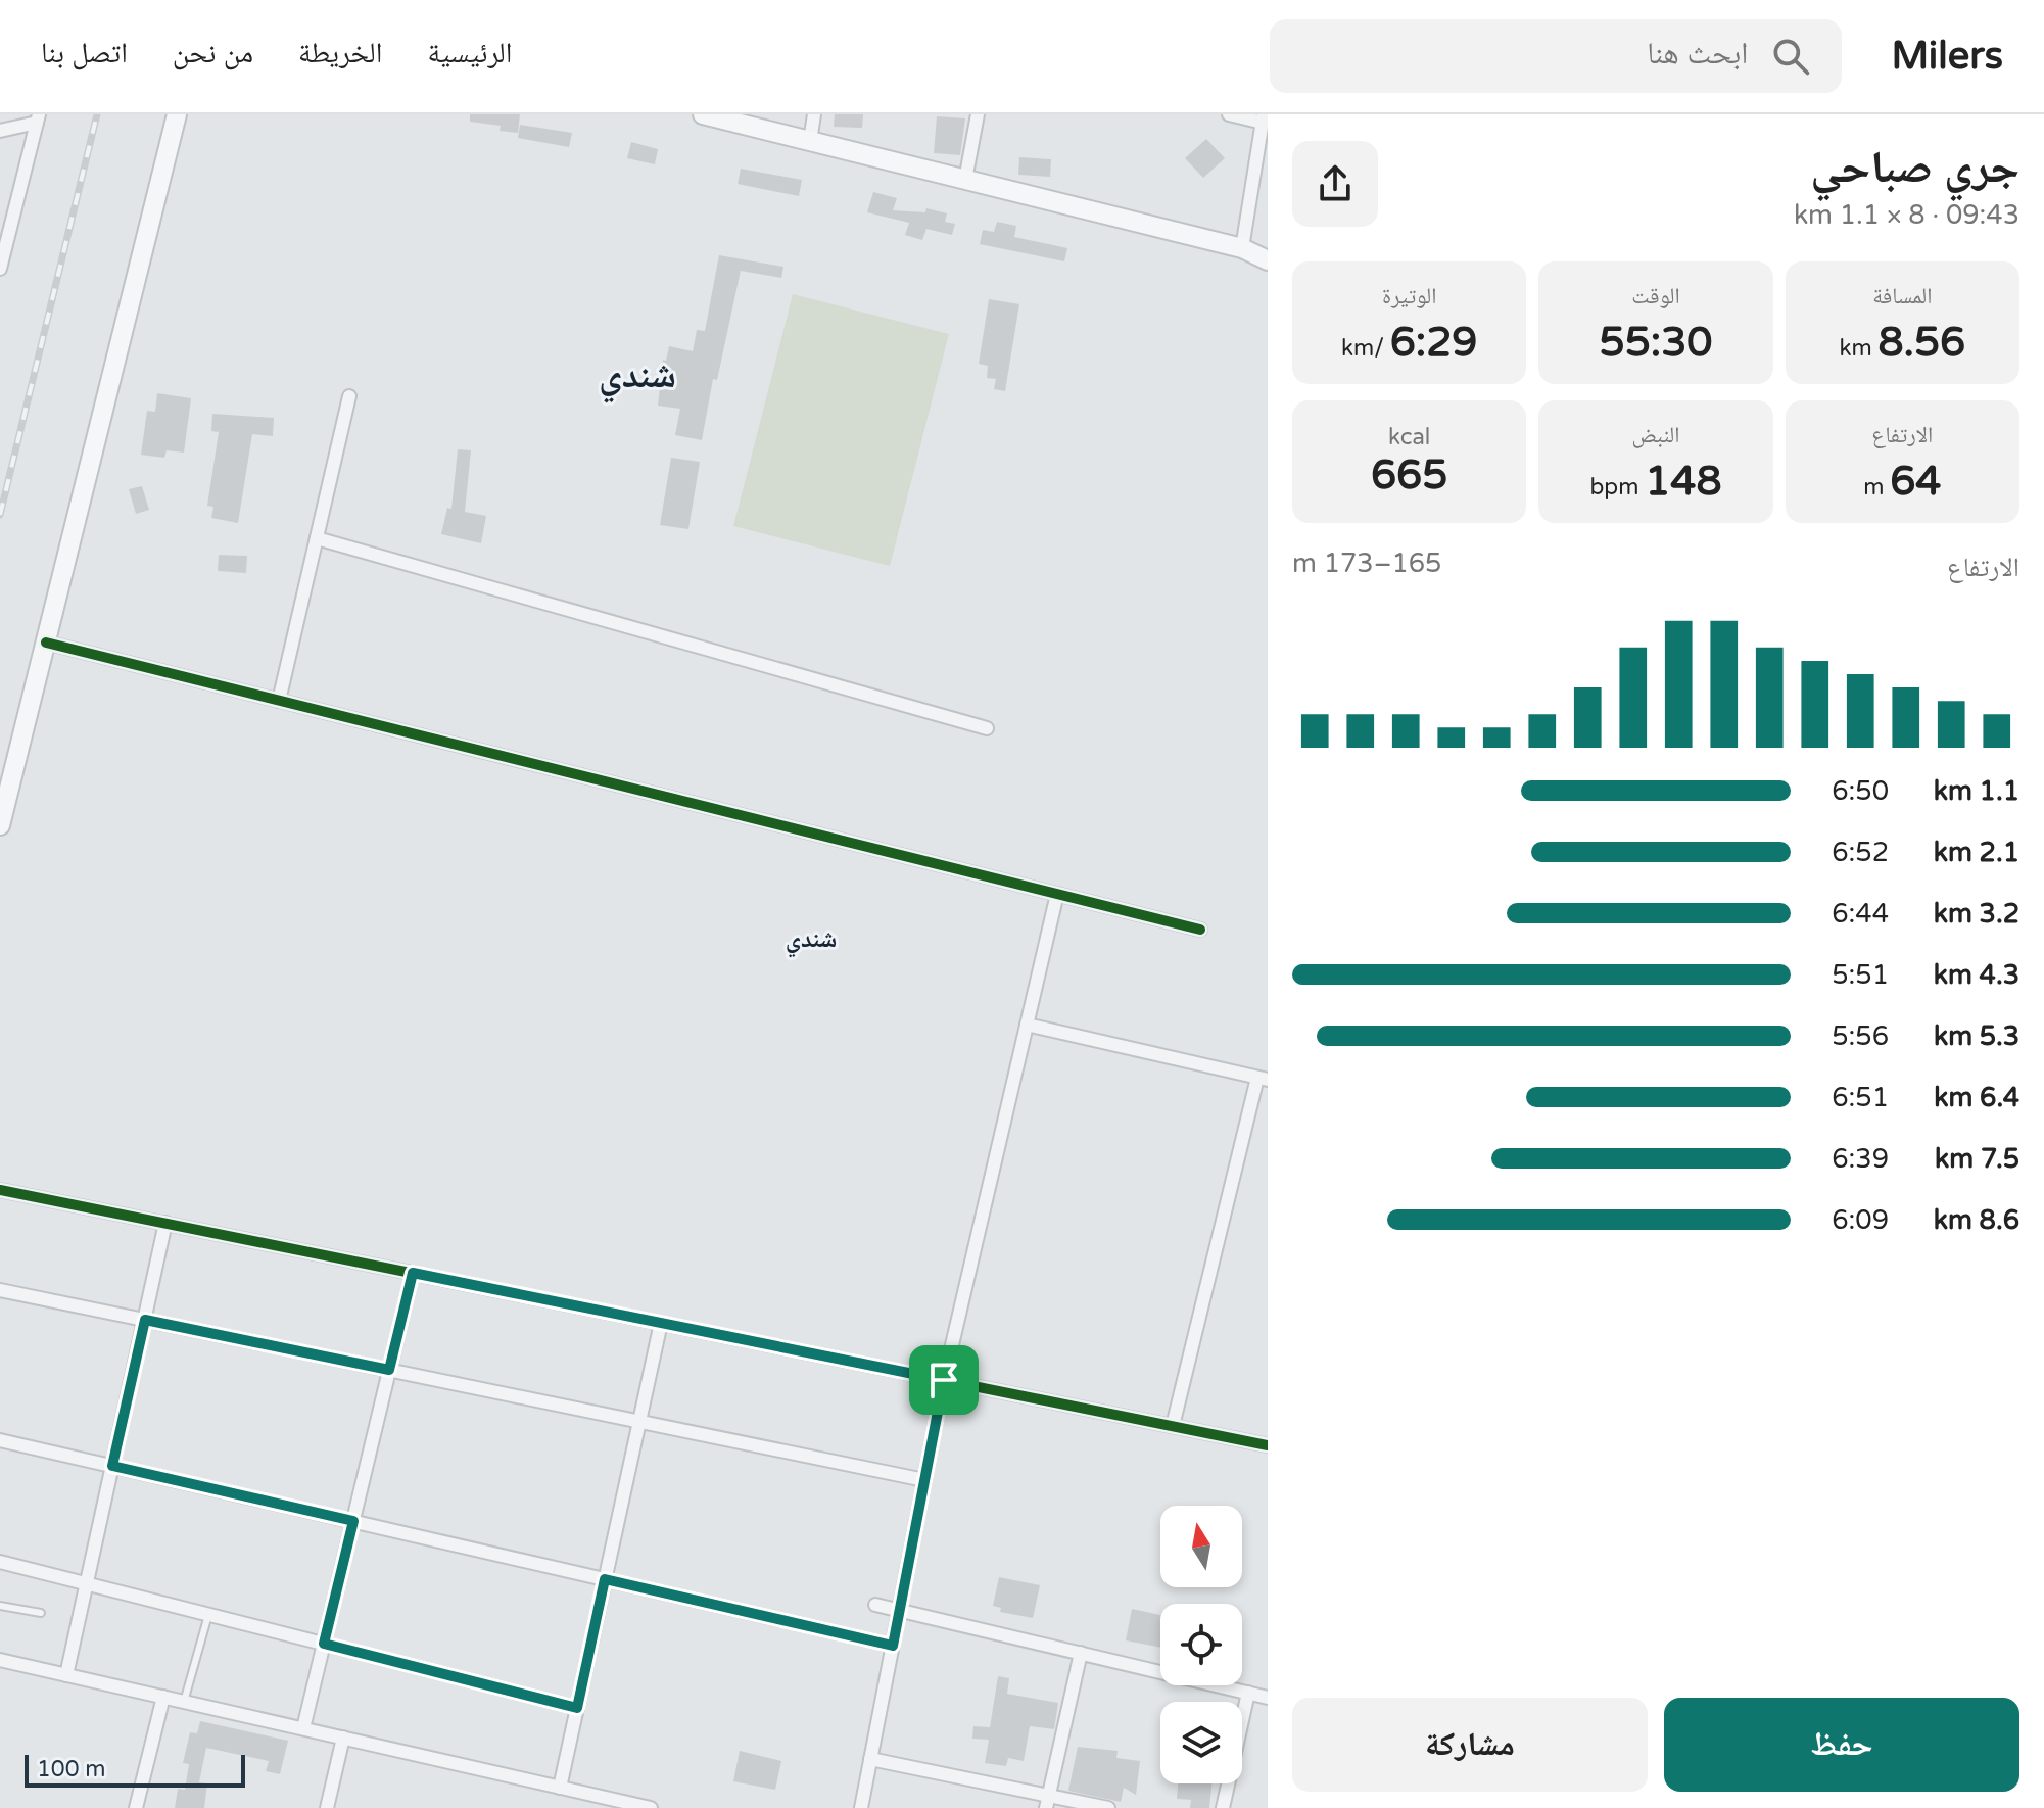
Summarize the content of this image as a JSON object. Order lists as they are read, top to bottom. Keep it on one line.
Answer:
{"districts":["شندي","شندي"],"scale_bar":"100 m","north":"top","page":{"header":"Milers","search":"ابحث هنا","nav":["الرئيسية","الخريطة","من نحن","اتصل بنا"],"heading":["جري صباحي","09:43 · 8 × 1.1 km"],"stats":[["المسافة","8.56 km"],["الوقت","55:30"],["الوتيرة","6:29 /km"],["الارتفاع","64 m"],["النبض","148 bpm"],["kcal","665"]],"chart":["الارتفاع","165–173 m"],"list":[{"name":"1.1 km","note":"6:50"},{"name":"2.1 km","note":"6:52"},{"name":"3.2 km","note":"6:44"},{"name":"4.3 km","note":"5:51"},{"name":"5.3 km","note":"5:56"},{"name":"6.4 km","note":"6:51"},{"name":"7.5 km","note":"6:39"},{"name":"8.6 km","note":"6:09"}],"buttons":["حفظ","مشاركة"],"scale":"100 m"}}
